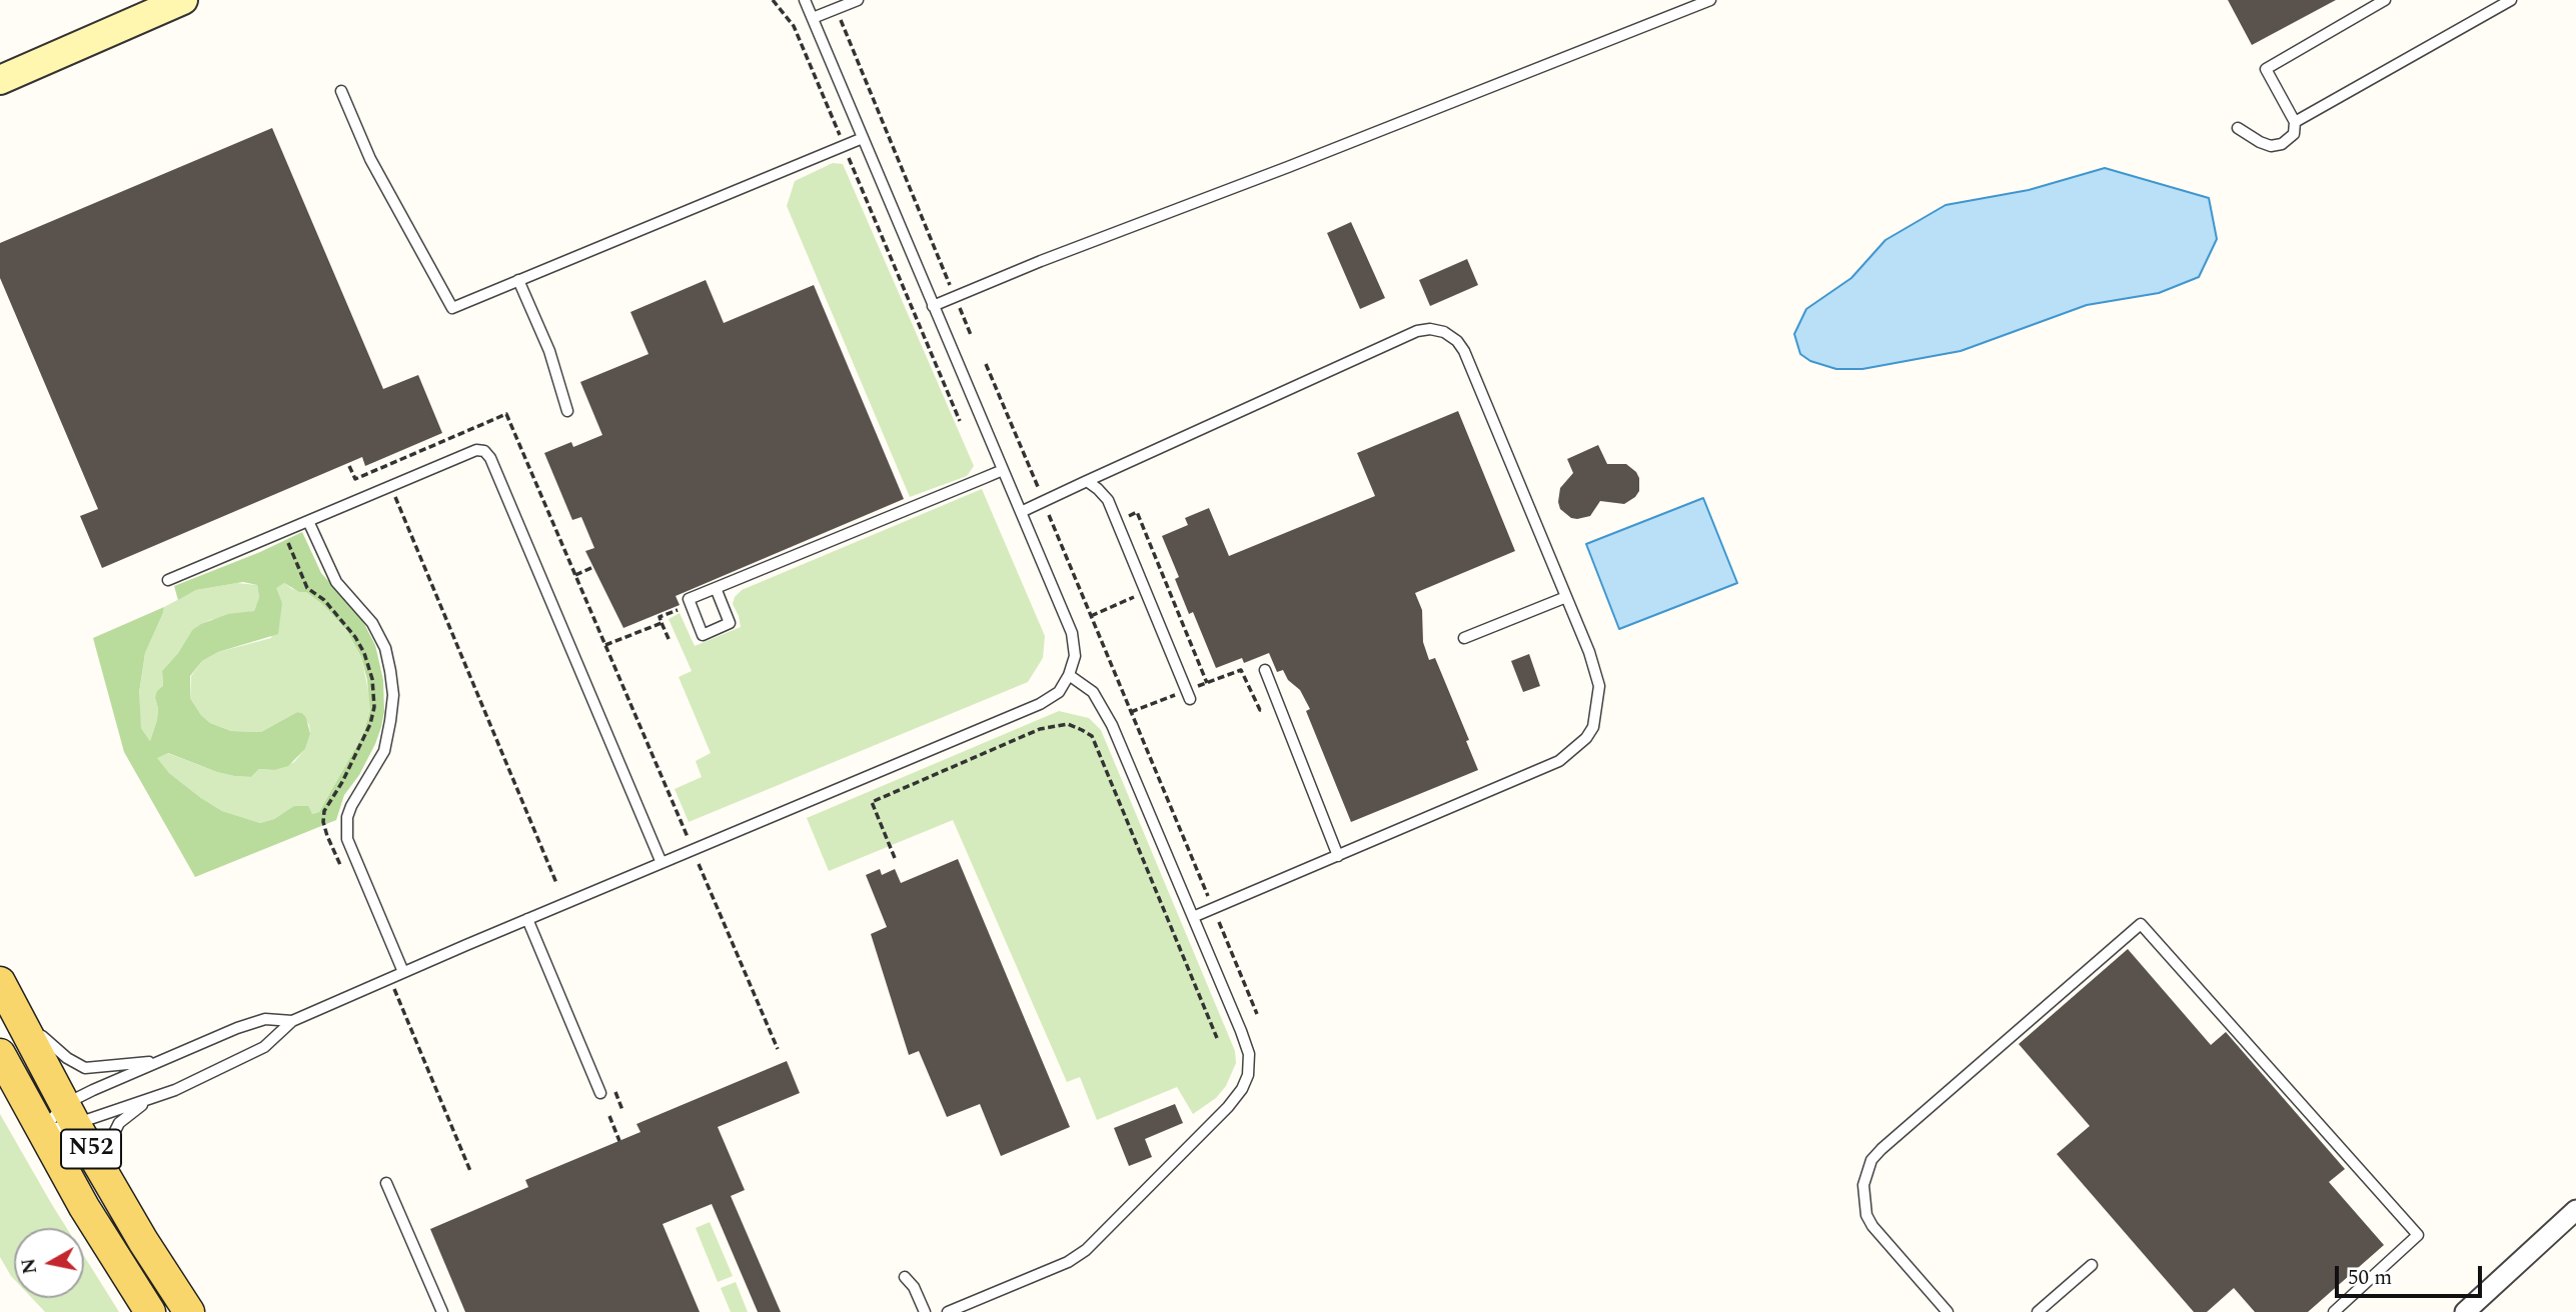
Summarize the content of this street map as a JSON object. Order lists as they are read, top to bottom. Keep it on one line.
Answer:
{"streets":{"main road":["N52"]},"scale_bar":"50 m","north":"left"}
